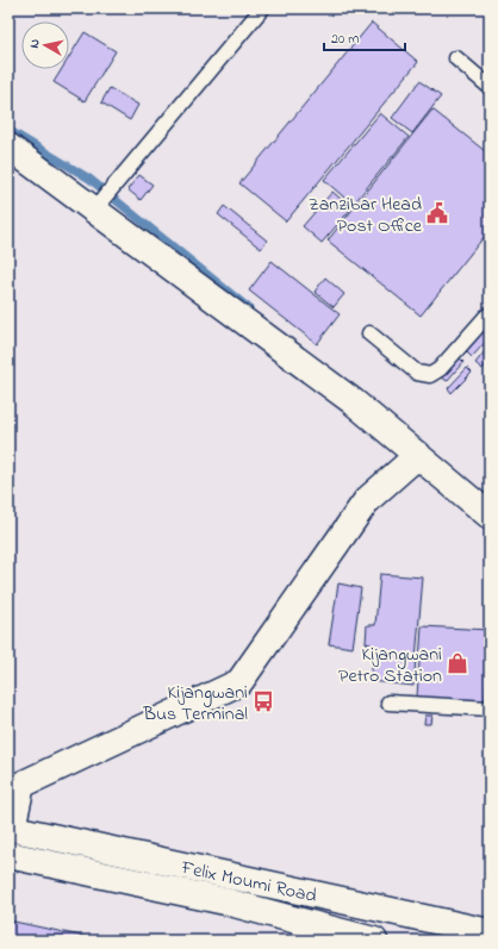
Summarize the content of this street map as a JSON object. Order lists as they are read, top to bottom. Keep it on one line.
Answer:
{"streets":{"street":["Felix Moumi Road"]},"places":{"public building":["Zanzibar Head Post Office"],"shop":["Kijangwani Petro Station"],"bus stop":["Kijangwani Bus Terminal"]},"scale_bar":"20 m","north":"left"}
